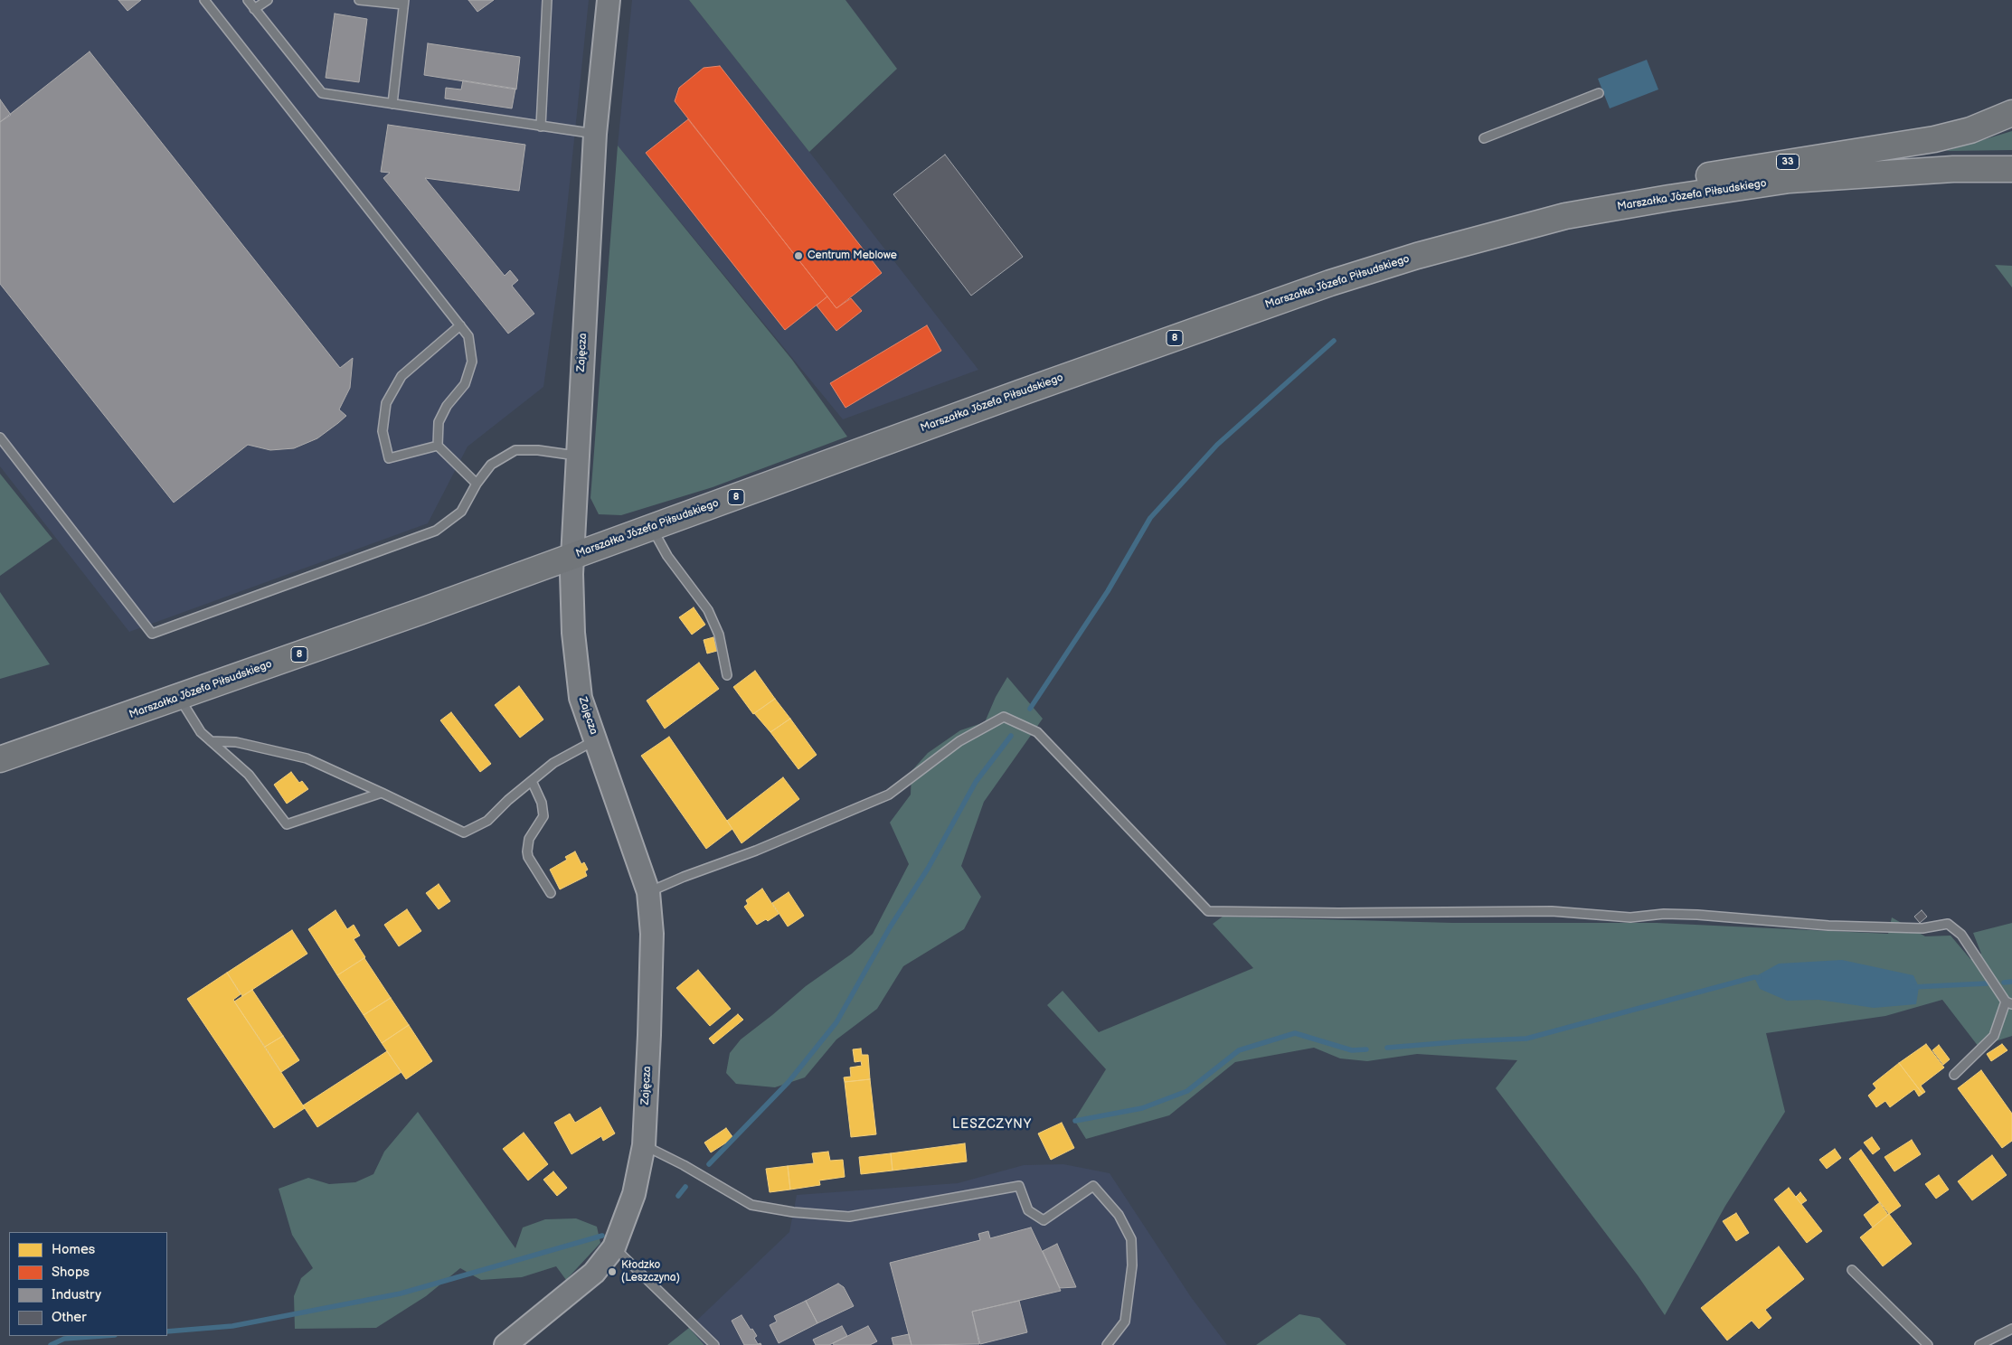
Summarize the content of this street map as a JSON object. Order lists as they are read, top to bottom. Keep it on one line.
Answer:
{"streets":{"highway":["33","Marszałka Józefa Piłsudskiego","8"],"street":["Zajęcza"]},"crossings":[["33","Marszałka Józefa Piłsudskiego"],["Marszałka Józefa Piłsudskiego","Zajęcza"]],"districts":["LESZCZYNY"],"places":["Centrum Meblowe","Kłodzko (Leszczyna)"],"legend":["Homes","Shops","Industry","Other"]}
